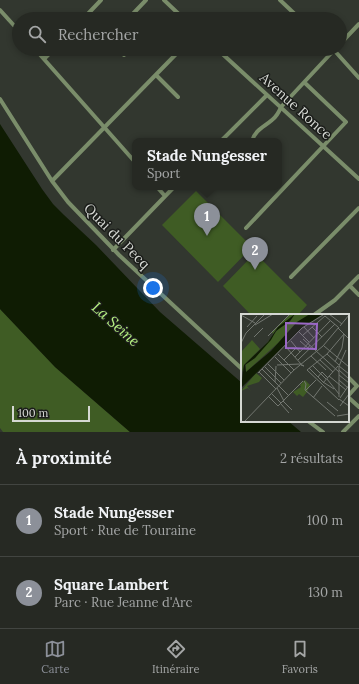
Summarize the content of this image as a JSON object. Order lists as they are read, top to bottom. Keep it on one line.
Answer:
{"streets":{"street":["Avenue Ronce","Quai du Pecq"]},"water":["La Seine"],"scale_bar":"100 m","page":{"search":"Rechercher","popup":["Stade Nungesser","Sport"],"pins":["1","2"],"scale":"100 m","heading":["À proximité","2 résultats"],"list":[{"mark":"1","name":"Stade Nungesser","note":"Sport · Rue de Touraine","value":"100 m"},{"mark":"2","name":"Square Lambert","note":"Parc · Rue Jeanne d'Arc","value":"130 m"}],"nav":["Carte","Itinéraire","Favoris"]}}
